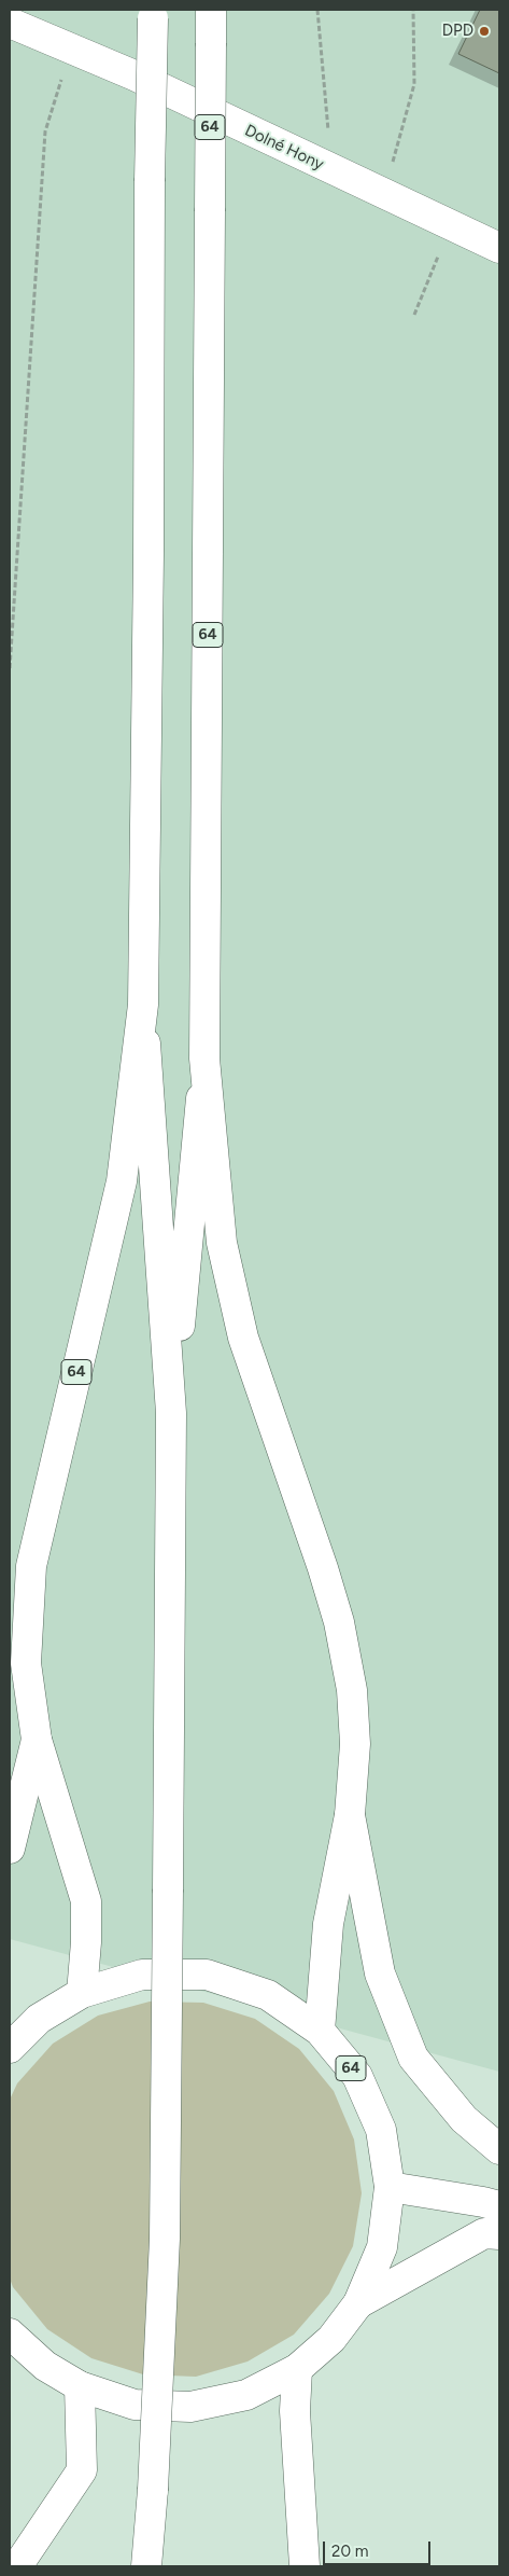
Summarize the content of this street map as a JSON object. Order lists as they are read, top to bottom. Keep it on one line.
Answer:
{"streets":{"main road":["64","Dolné Hony"]},"places":["DPD"],"scale_bar":"20 m"}
